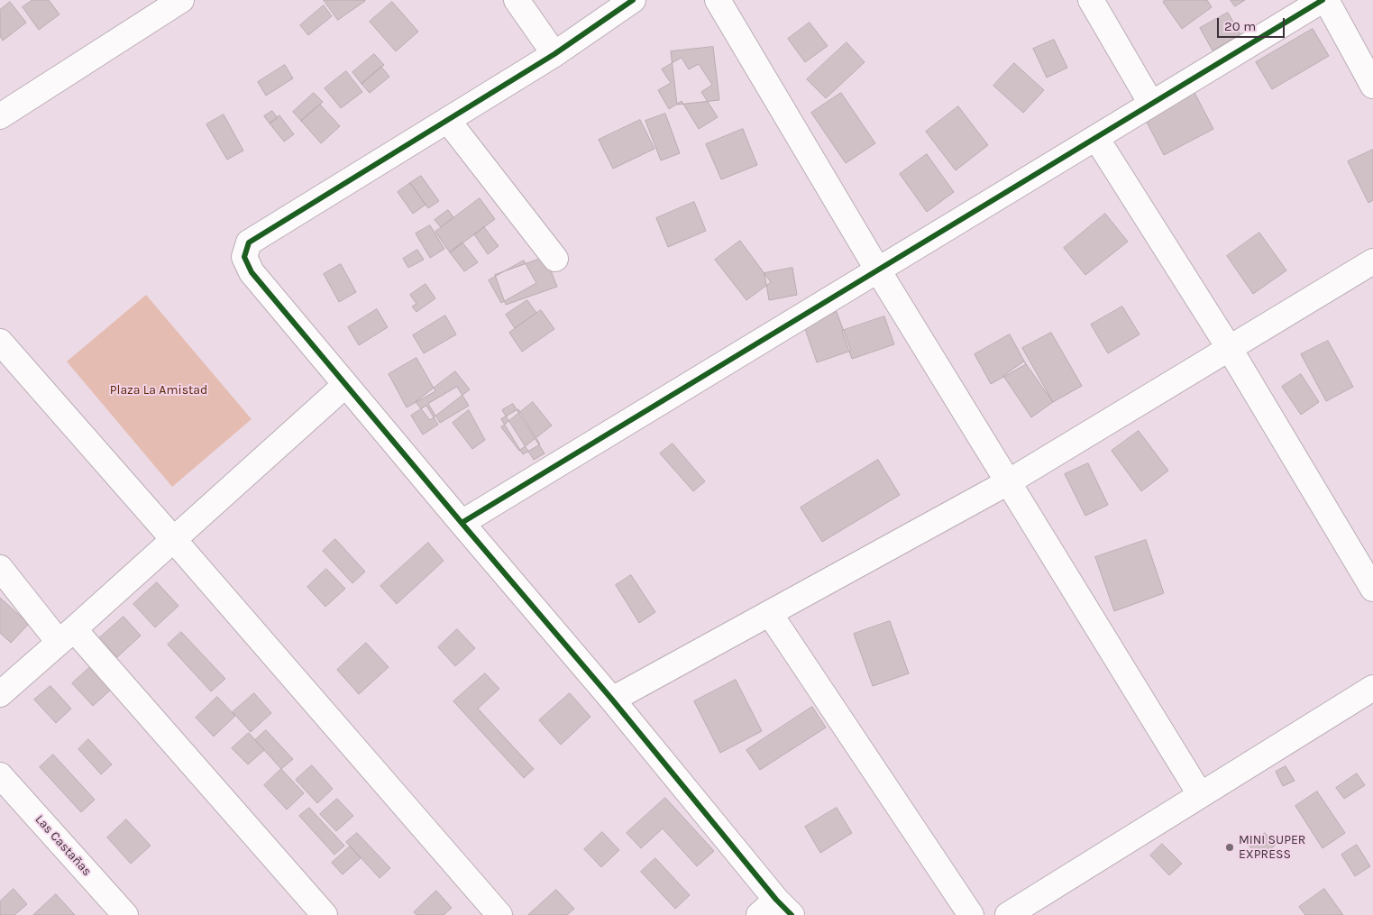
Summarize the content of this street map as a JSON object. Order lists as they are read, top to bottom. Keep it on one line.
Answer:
{"streets":{"street":["Las Castañas"]},"parks":["Plaza La Amistad"],"places":["MINI SUPER EXPRESS"],"scale_bar":"20 m"}
